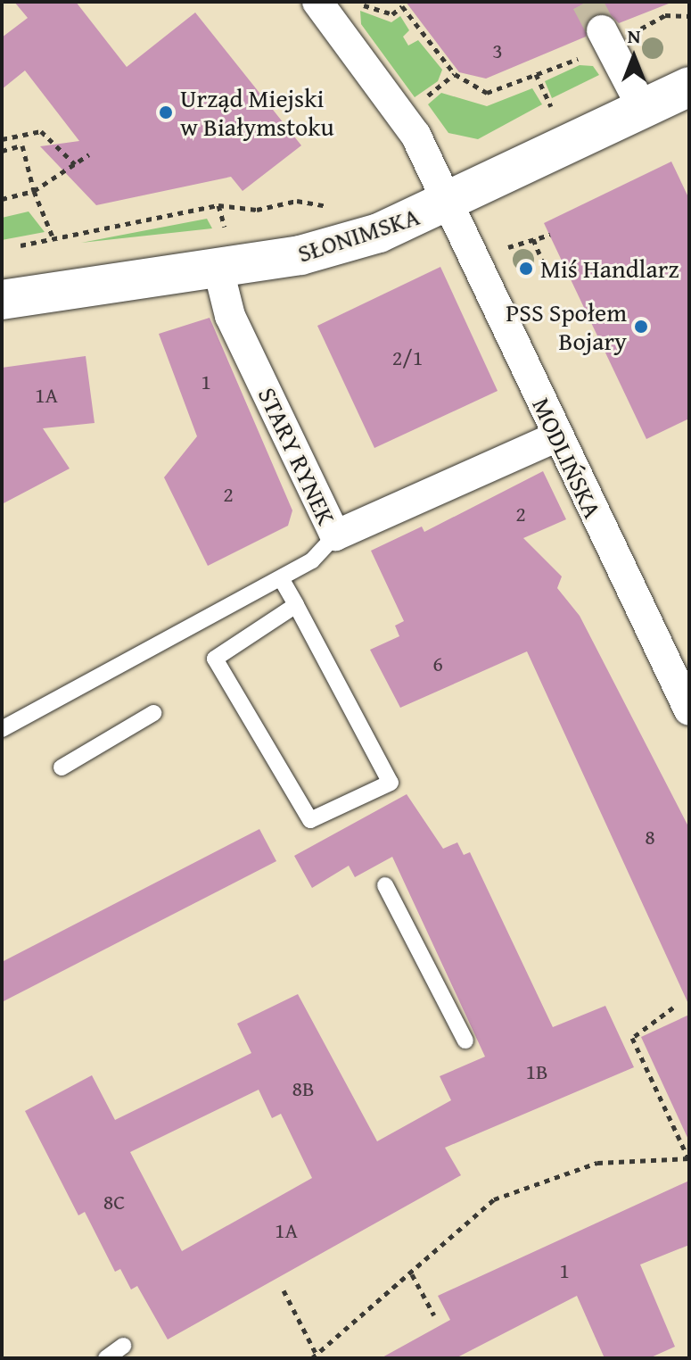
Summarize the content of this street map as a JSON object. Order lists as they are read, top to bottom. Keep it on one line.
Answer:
{"streets":{"street":["SŁONIMSKA","STARY RYNEK","MODLIŃSKA"]},"crossings":[["SŁONIMSKA","STARY RYNEK"],["SŁONIMSKA","MODLIŃSKA"],["STARY RYNEK","MODLIŃSKA"]],"places":["Urząd Miejski w Białymstoku","Miś Handlarz","PSS Społem Bojary"],"house_numbers":["3","2/1","1","1A","2","2","6","8","1B","8B","8C","1A","1"],"north":"top"}
